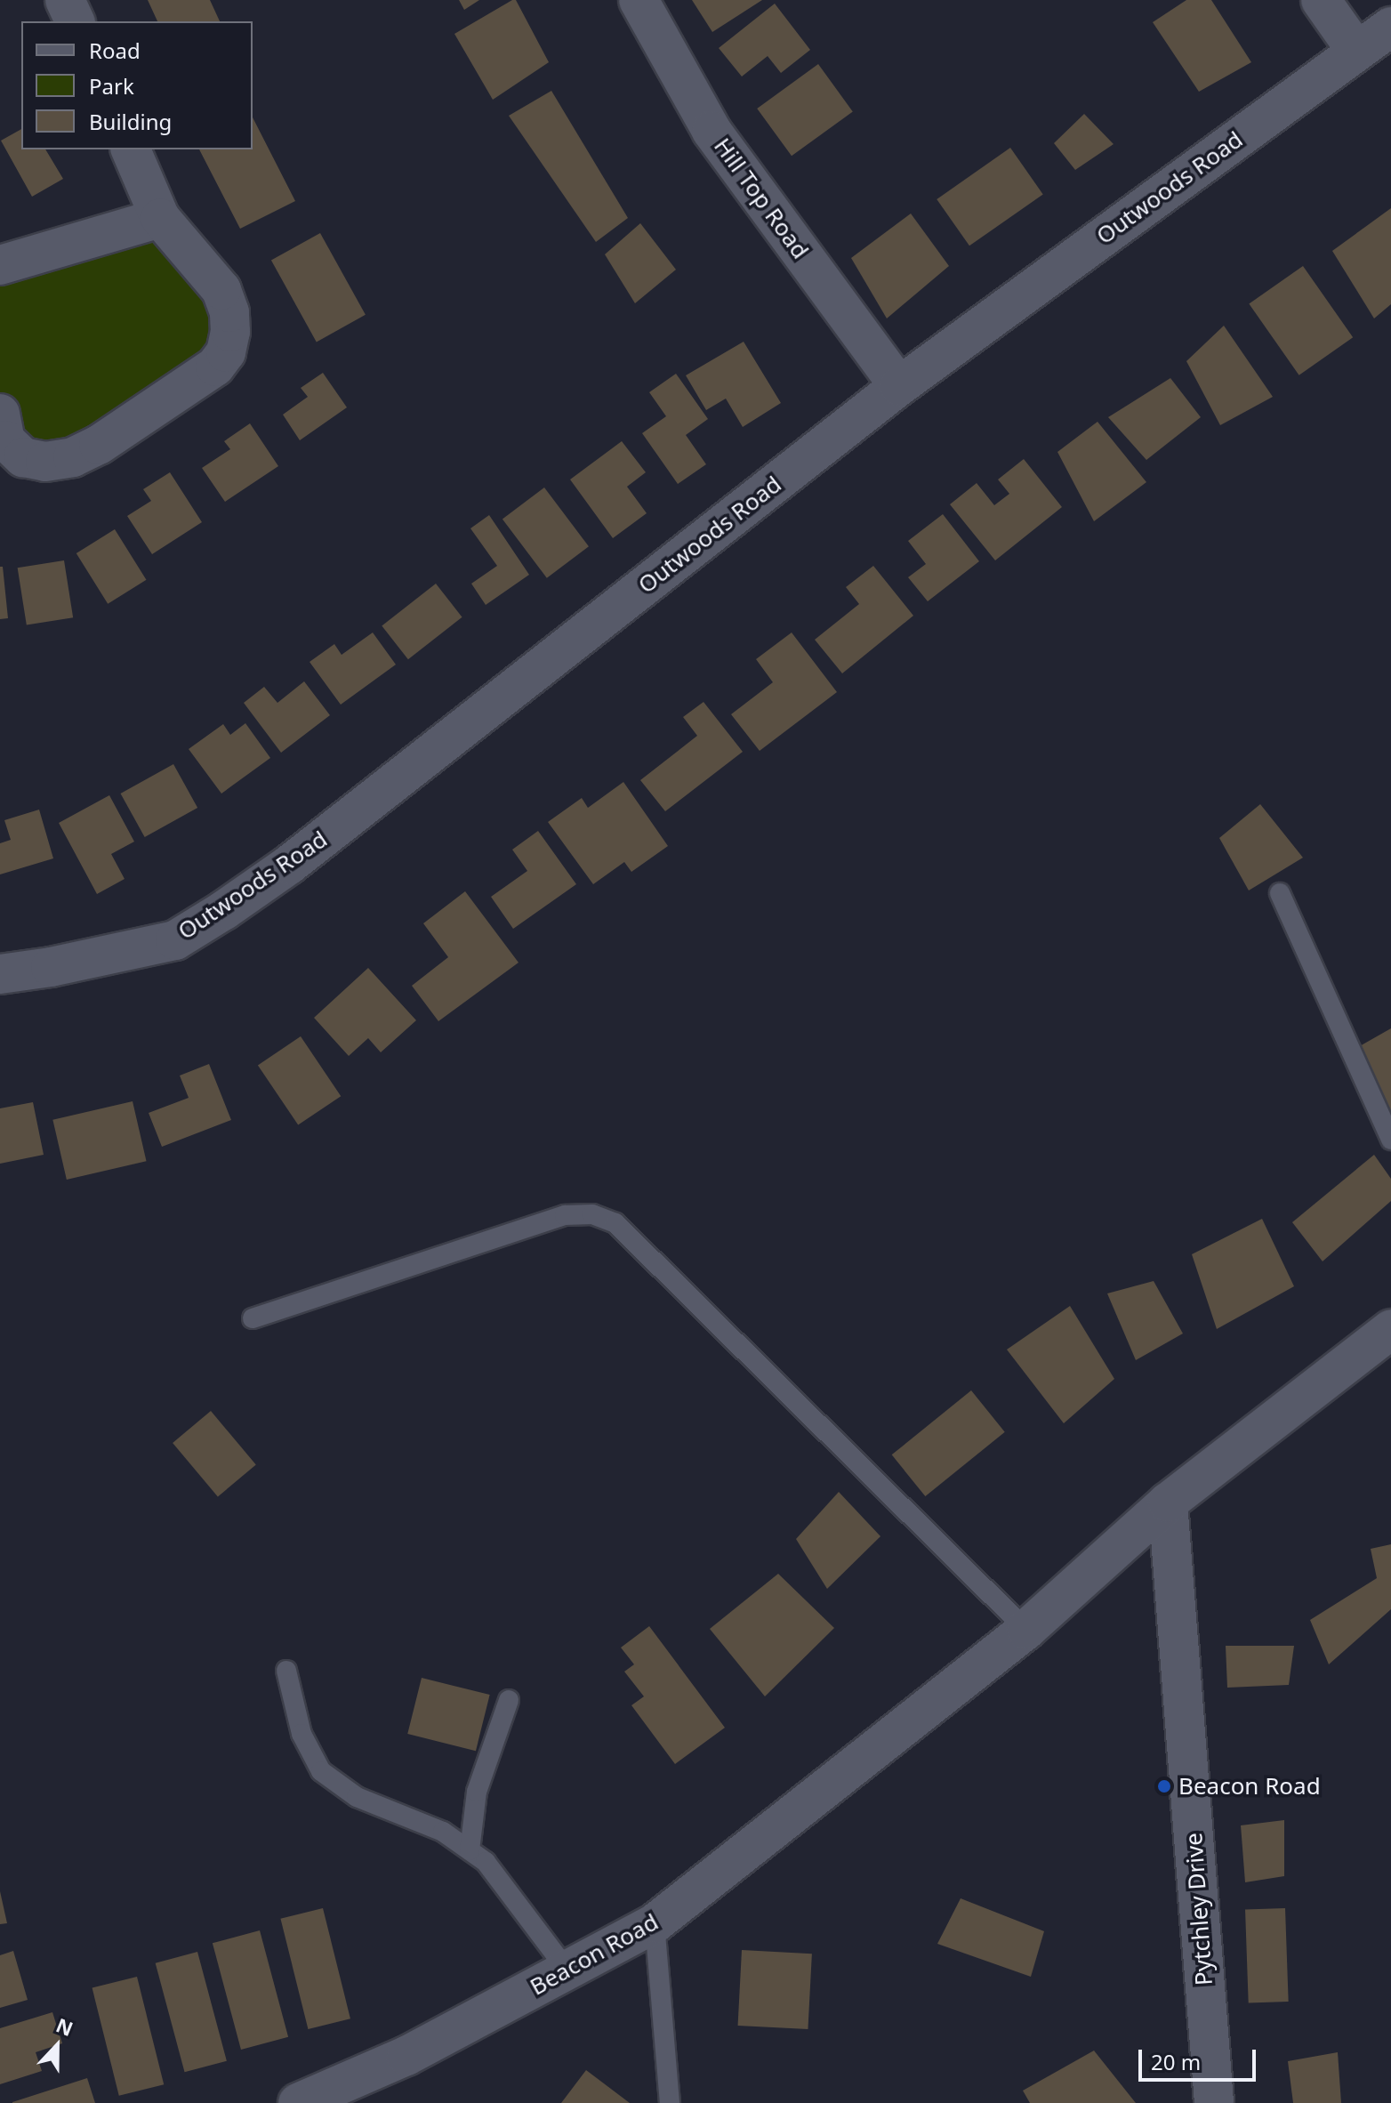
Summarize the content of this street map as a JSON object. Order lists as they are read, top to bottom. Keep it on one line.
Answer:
{"streets":{"street":["Outwoods Road","Hill Top Road","Pytchley Drive","Beacon Road"]},"crossings":[["Outwoods Road","Hill Top Road"],["Pytchley Drive","Beacon Road"]],"places":["Beacon Road"],"legend":["Road","Park","Building"],"scale_bar":"20 m","north":"top"}
